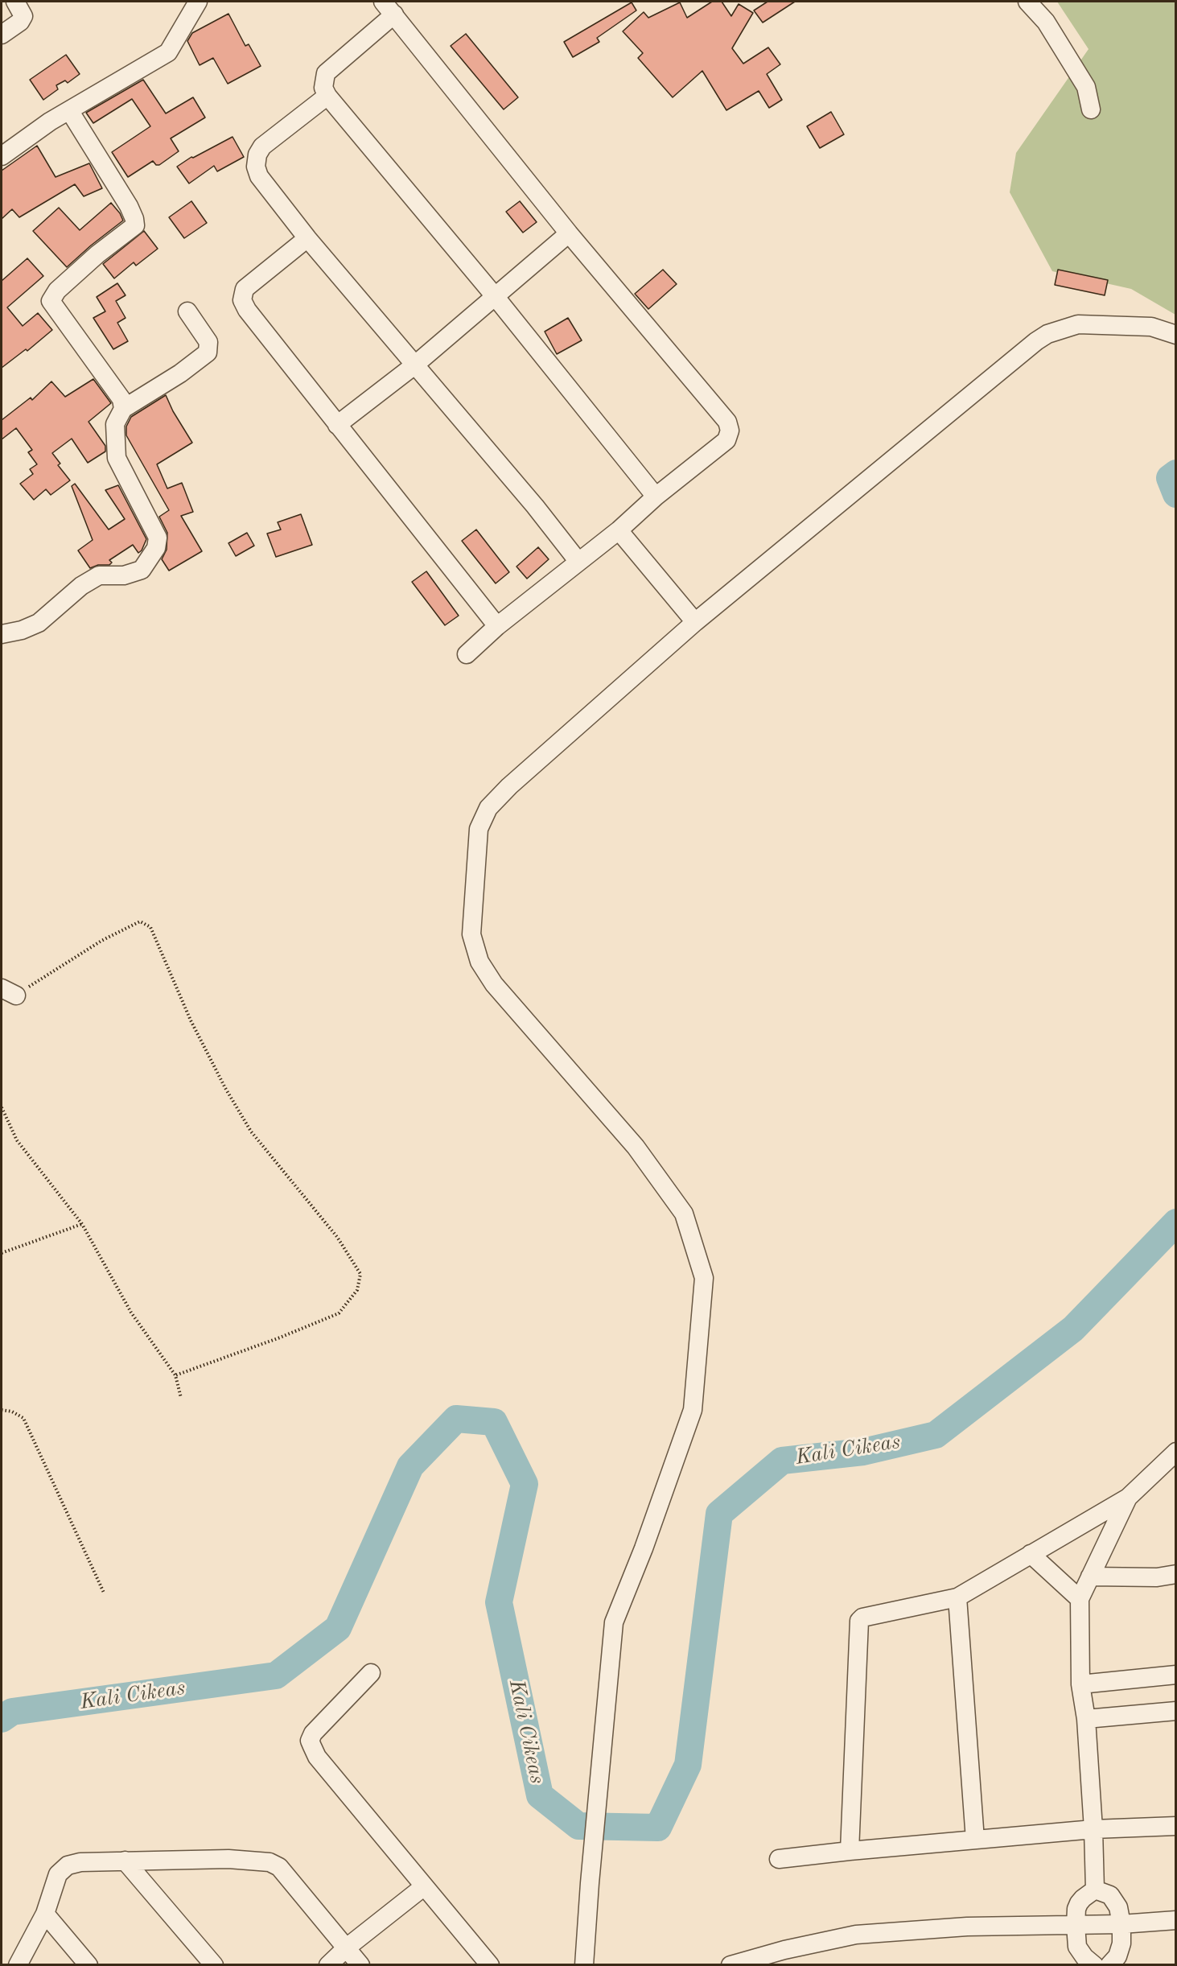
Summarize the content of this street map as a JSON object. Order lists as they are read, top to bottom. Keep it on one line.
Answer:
{"water":["Kali Cikeas"]}
